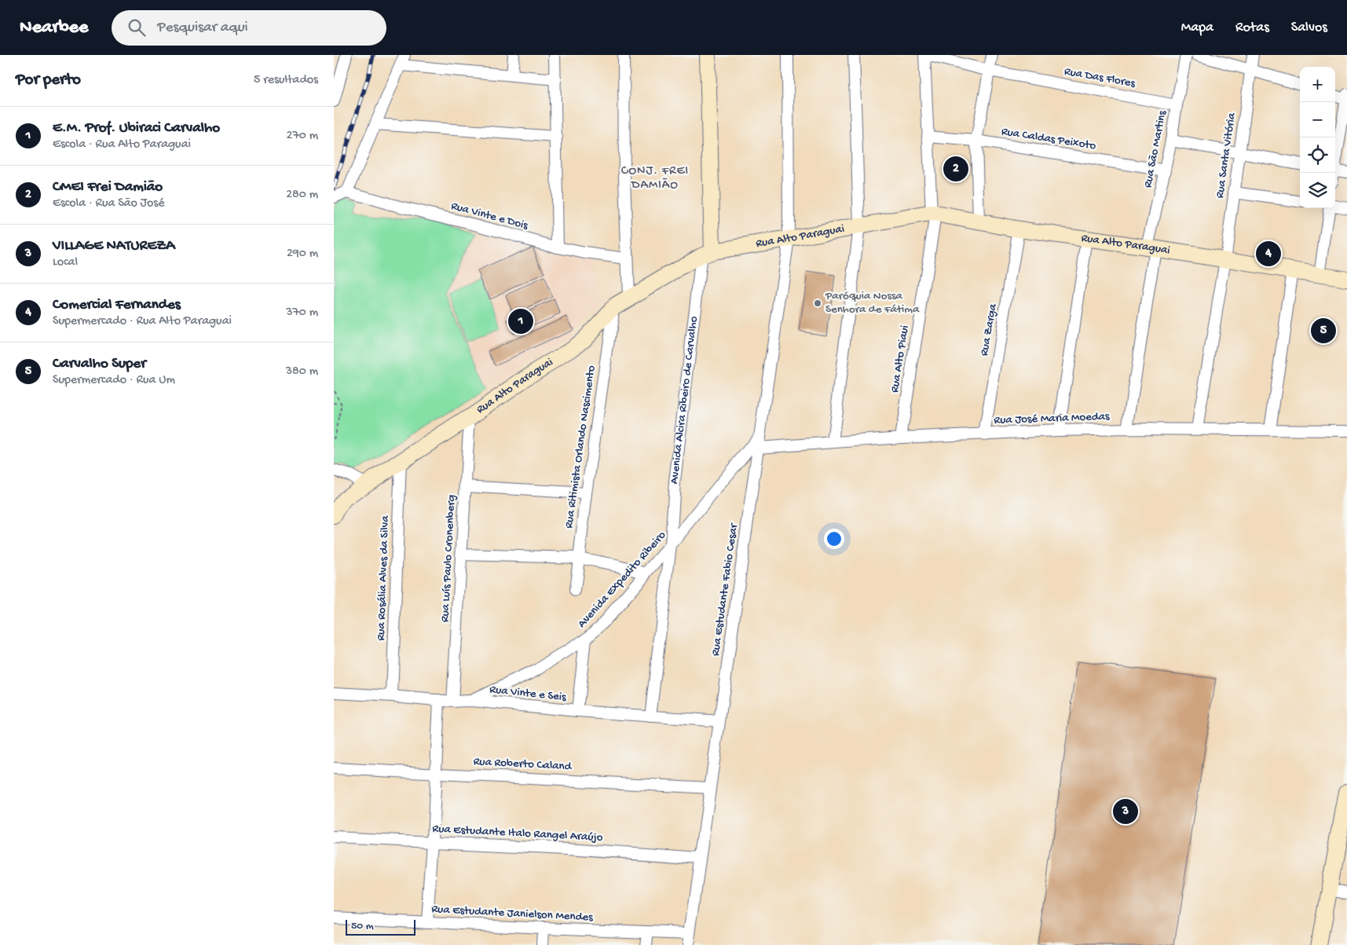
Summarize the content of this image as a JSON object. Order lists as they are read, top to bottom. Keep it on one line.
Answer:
{"streets":{"street":["Rua Das Flores","Rua Caldas Peixoto","Rua São Martins","Rua Santa Vitória","Rua Vinte e Dois","Rua Alto Paraguai","Rua Zarga","Rua Alto Piaui","Avenida Alcira Ribeiro de Carvalho","Rua José Maria Moedas","Rua Ritimista Orlando Nascimento","Rua Luís Paulo Cronenberg","Rua Rosália Alves da Silva","Avenida Expedito Ribeiro","Rua Estudante Fabio Cesar","Rua Vinte e Seis","Rua Roberto Caland","Rua Estudante Italo Rangel Araújo","Rua Estudante Janielson Mendes"]},"crossings":[["Rua Das Flores","Rua São Martins"],["Rua Das Flores","Rua Alto Piaui"],["Rua Caldas Peixoto","Rua São Martins"],["Rua Caldas Peixoto","Rua Alto Piaui"],["Rua São Martins","Rua Alto Paraguai"],["Rua São Martins","Rua José Maria Moedas"],["Rua Santa Vitória","Rua Alto Paraguai"],["Rua Santa Vitória","Rua José Maria Moedas"],["Rua Alto Paraguai","Rua Zarga"],["Rua Alto Paraguai","Rua Alto Piaui"],["Rua Alto Paraguai","Avenida Alcira Ribeiro de Carvalho"],["Rua Alto Paraguai","Rua Ritimista Orlando Nascimento"],["Rua Alto Paraguai","Rua Luís Paulo Cronenberg"],["Rua Alto Paraguai","Rua Rosália Alves da Silva"],["Rua Alto Paraguai","Rua Estudante Fabio Cesar"],["Rua Zarga","Rua José Maria Moedas"],["Rua Alto Piaui","Rua José Maria Moedas"],["Avenida Alcira Ribeiro de Carvalho","Avenida Expedito Ribeiro"],["Avenida Alcira Ribeiro de Carvalho","Rua Vinte e Seis"],["Rua José Maria Moedas","Rua Estudante Fabio Cesar"],["Rua Luís Paulo Cronenberg","Rua Vinte e Seis"],["Rua Rosália Alves da Silva","Rua Vinte e Seis"],["Avenida Expedito Ribeiro","Rua Estudante Fabio Cesar"],["Avenida Expedito Ribeiro","Rua Vinte e Seis"],["Rua Estudante Fabio Cesar","Rua Vinte e Seis"],["Rua Estudante Fabio Cesar","Rua Roberto Caland"],["Rua Estudante Fabio Cesar","Rua Estudante Italo Rangel Araújo"],["Rua Estudante Fabio Cesar","Rua Estudante Janielson Mendes"]],"districts":["CONJ. FREI DAMIÃO"],"places":["Paróquia Nossa Senhora de Fátima"],"scale_bar":"50 m","page":{"header":"Nearbee","search":"Pesquisar aqui","nav":["Mapa","Rotas","Salvos"],"heading":["Por perto","5 resultados"],"map_buttons":["+","−"],"list":[{"mark":"1","name":"E.M. Prof. Ubiraci Carvalho","note":"Escola · Rua Alto Paraguai","value":"270 m"},{"mark":"2","name":"CMEI Frei Damião","note":"Escola · Rua São José","value":"280 m"},{"mark":"3","name":"VILLAGE NATUREZA","note":"Local","value":"290 m"},{"mark":"4","name":"Comercial Fernandes","note":"Supermercado · Rua Alto Paraguai","value":"370 m"},{"mark":"5","name":"Carvalho Super","note":"Supermercado · Rua Um","value":"380 m"}],"pins":["2","4","1","5","3"],"scale":"50 m"}}
